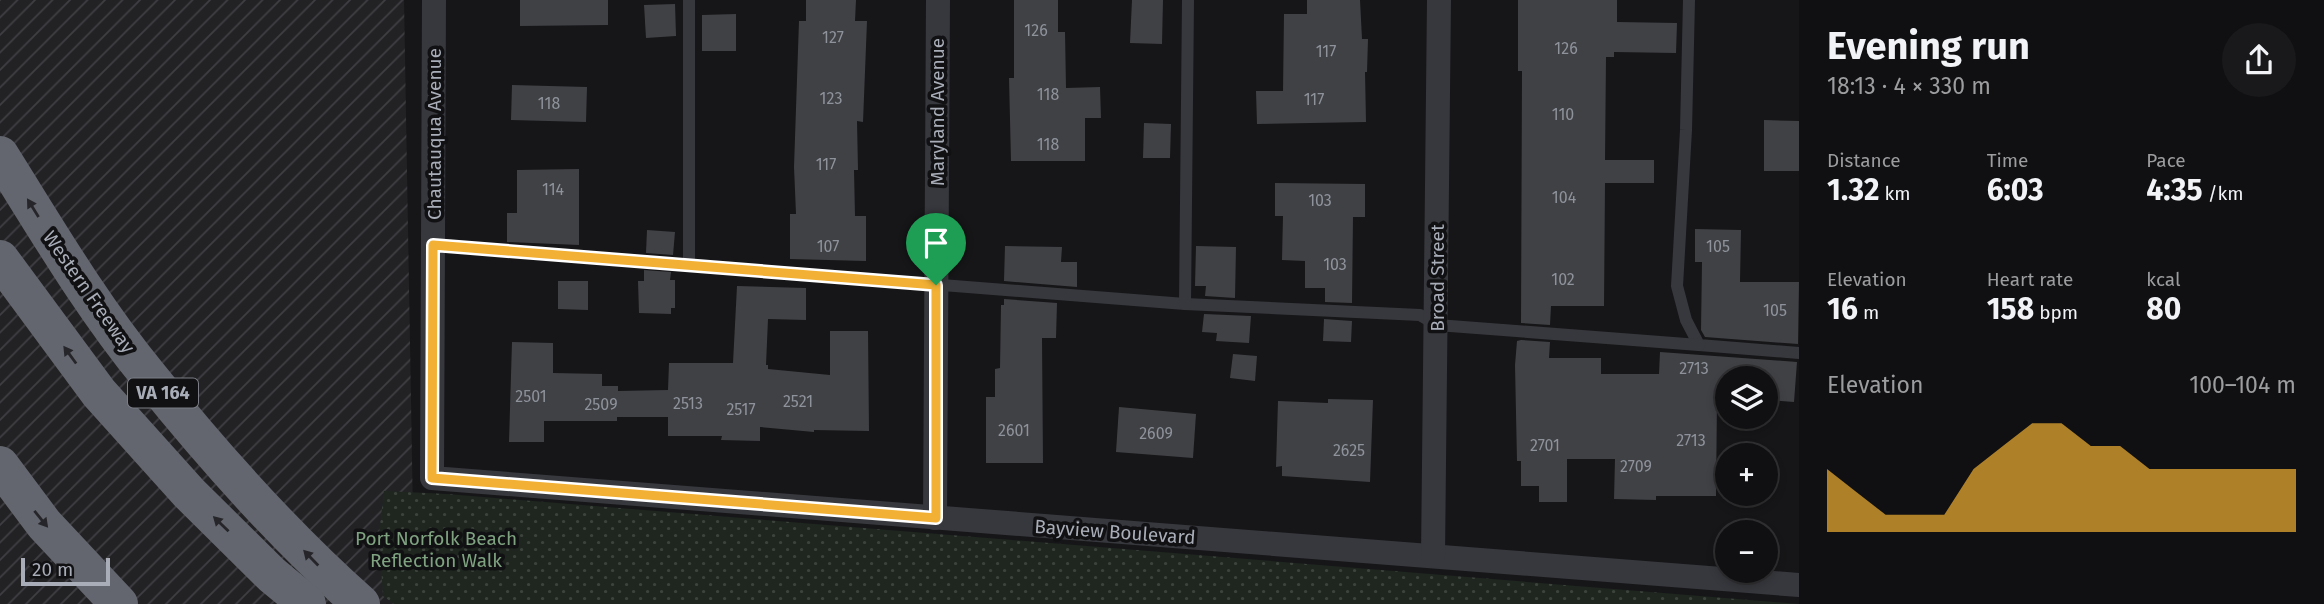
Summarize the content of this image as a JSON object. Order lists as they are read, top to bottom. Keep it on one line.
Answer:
{"streets":{"highway":["Western Freeway","VA 164"],"street":["Maryland Avenue","Chautauqua Avenue","Broad Street","Bayview Boulevard"]},"crossings":[["Maryland Avenue","Bayview Boulevard"],["Chautauqua Avenue","Bayview Boulevard"],["Broad Street","Bayview Boulevard"]],"parks":["Port Norfolk Beach Reflection Walk"],"house_numbers":["126","127","126","117","118","123","117","118","110","118","117","114","104","103","107","105","103","102","105","2713","2501","2521","2513","2509","2517","2601","2609","2713","2701","2625","2709"],"scale_bar":"20 m","page":{"heading":["Evening run","18:13 · 4 × 330 m"],"stats":[["Distance","1.32 km"],["Time","6:03"],["Pace","4:35 /km"],["Elevation","16 m"],["Heart rate","158 bpm"],["kcal","80"]],"chart":["Elevation","100–104 m"],"map_buttons":["+","−"],"scale":"20 m"}}
